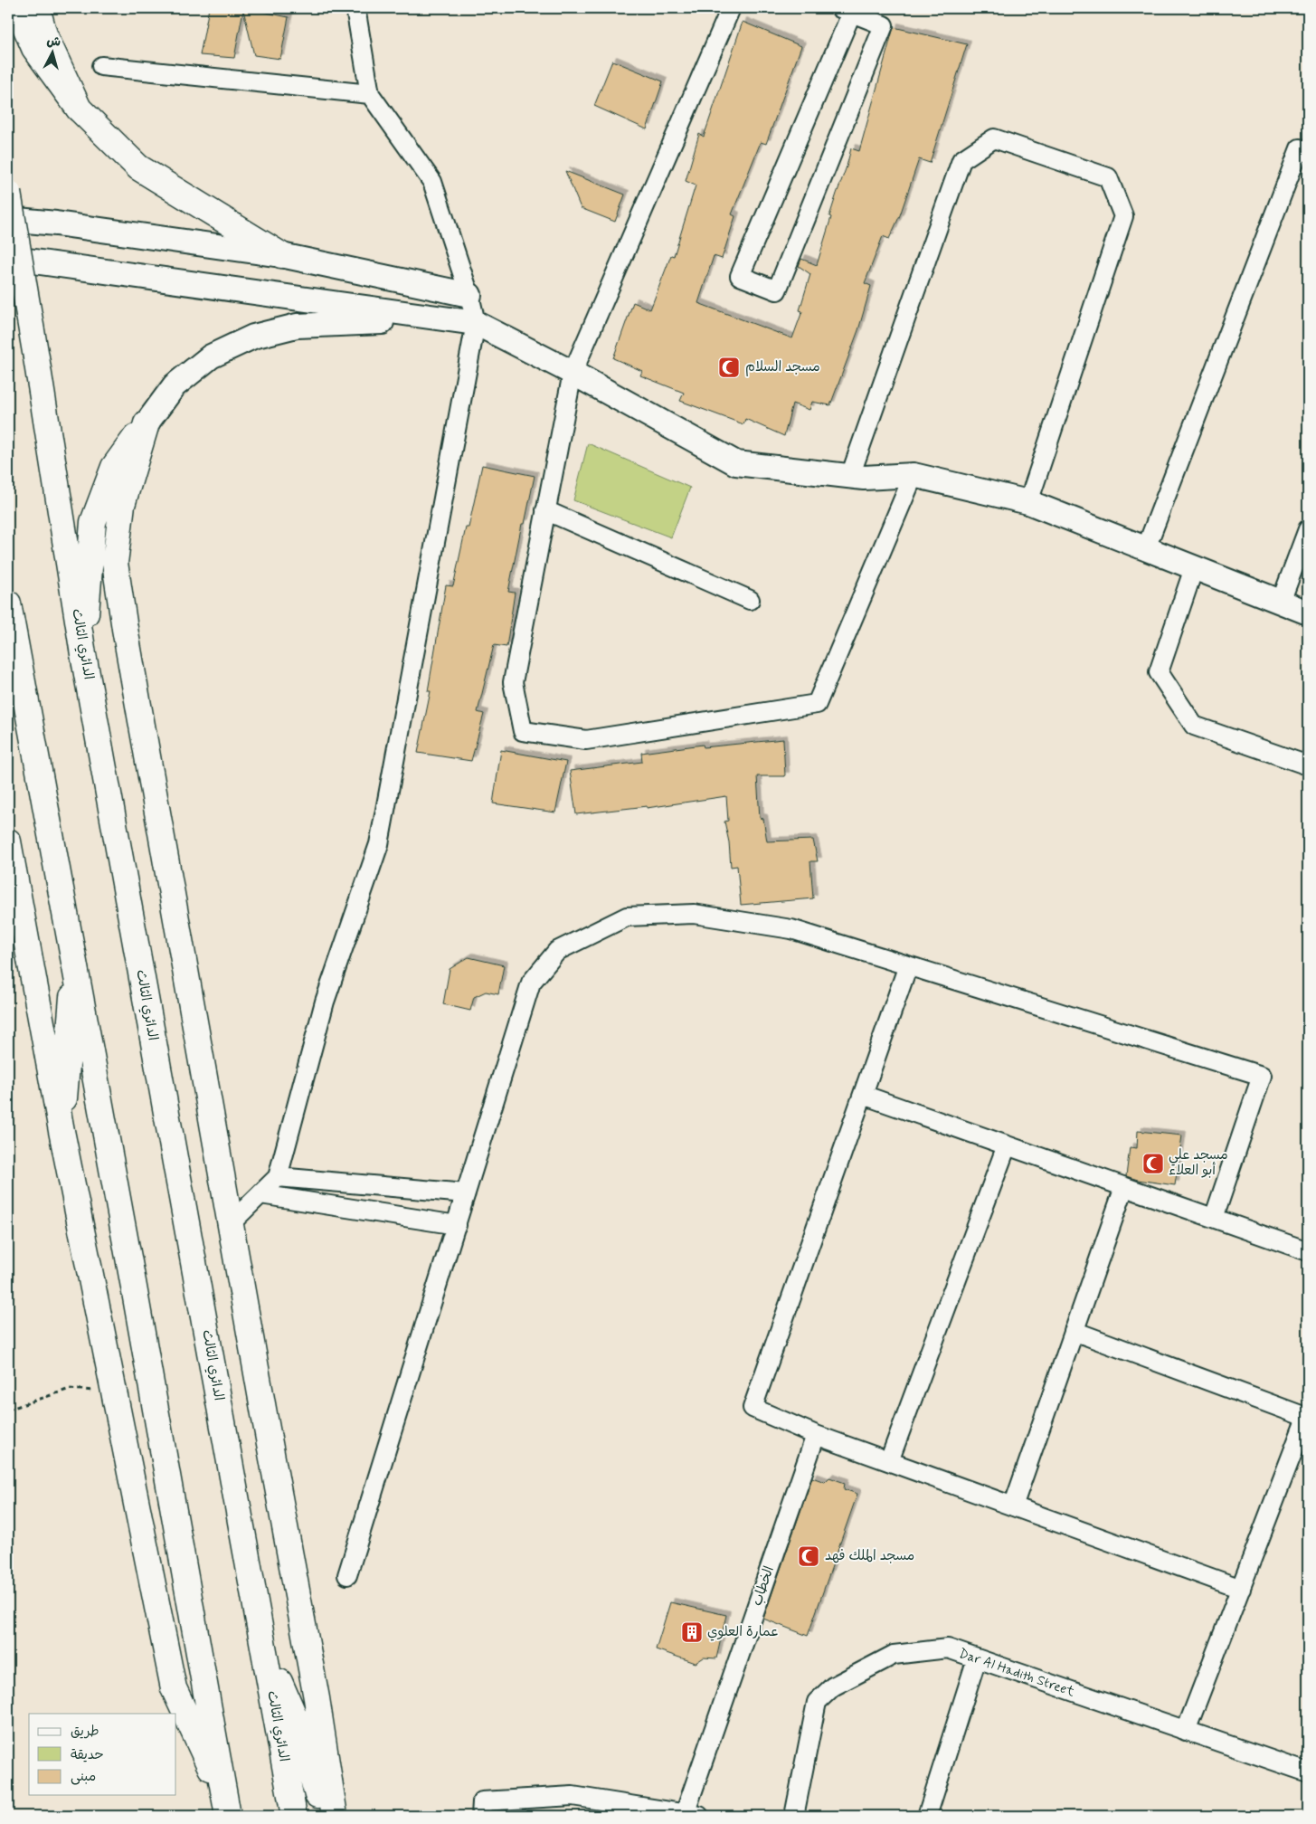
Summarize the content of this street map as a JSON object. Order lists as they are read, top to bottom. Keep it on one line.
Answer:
{"streets":{"highway":["الدائري الثالث"],"street":["الخطاب","Dar Al Hadith Street"]},"places":{"mosque":["مسجد السلام","مسجد علي أبو العلاء","مسجد الملك فهد"],"building":["عمارة العلوي"]},"legend":["طريق","حديقة","مبنى"],"north":"top"}
